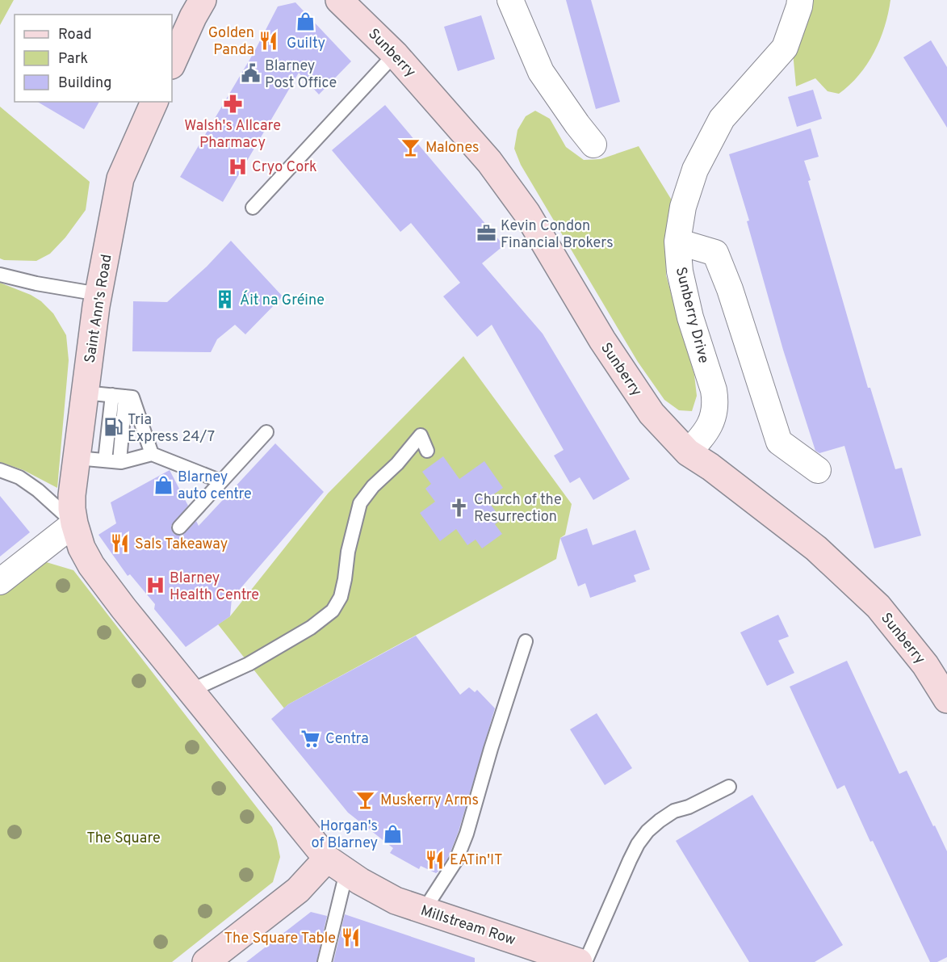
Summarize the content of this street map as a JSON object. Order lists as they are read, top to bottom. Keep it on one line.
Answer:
{"streets":{"street":["Sunberry","Saint Ann's Road","Sunberry Drive","Millstream Row"]},"crossings":[["Sunberry","Sunberry Drive"]],"parks":["The Square"],"places":{"shop":["Guilty","Blarney auto centre","Horgan's of Blarney"],"restaurant":["Golden Panda","Sals Takeaway","EATin'IT","The Square Table"],"public building":["Blarney Post Office"],"pharmacy":["Walsh's Allcare Pharmacy"],"bar":["Malones","Muskerry Arms"],"hospital":["Cryo Cork","Blarney Health Centre"],"office":["Kevin Condon Financial Brokers"],"building":["Áit na Gréine"],"fuel station":["Tria Express 24/7"],"church":["Church of the Resurrection"],"supermarket":["Centra"]},"legend":["Road","Park","Building"]}
